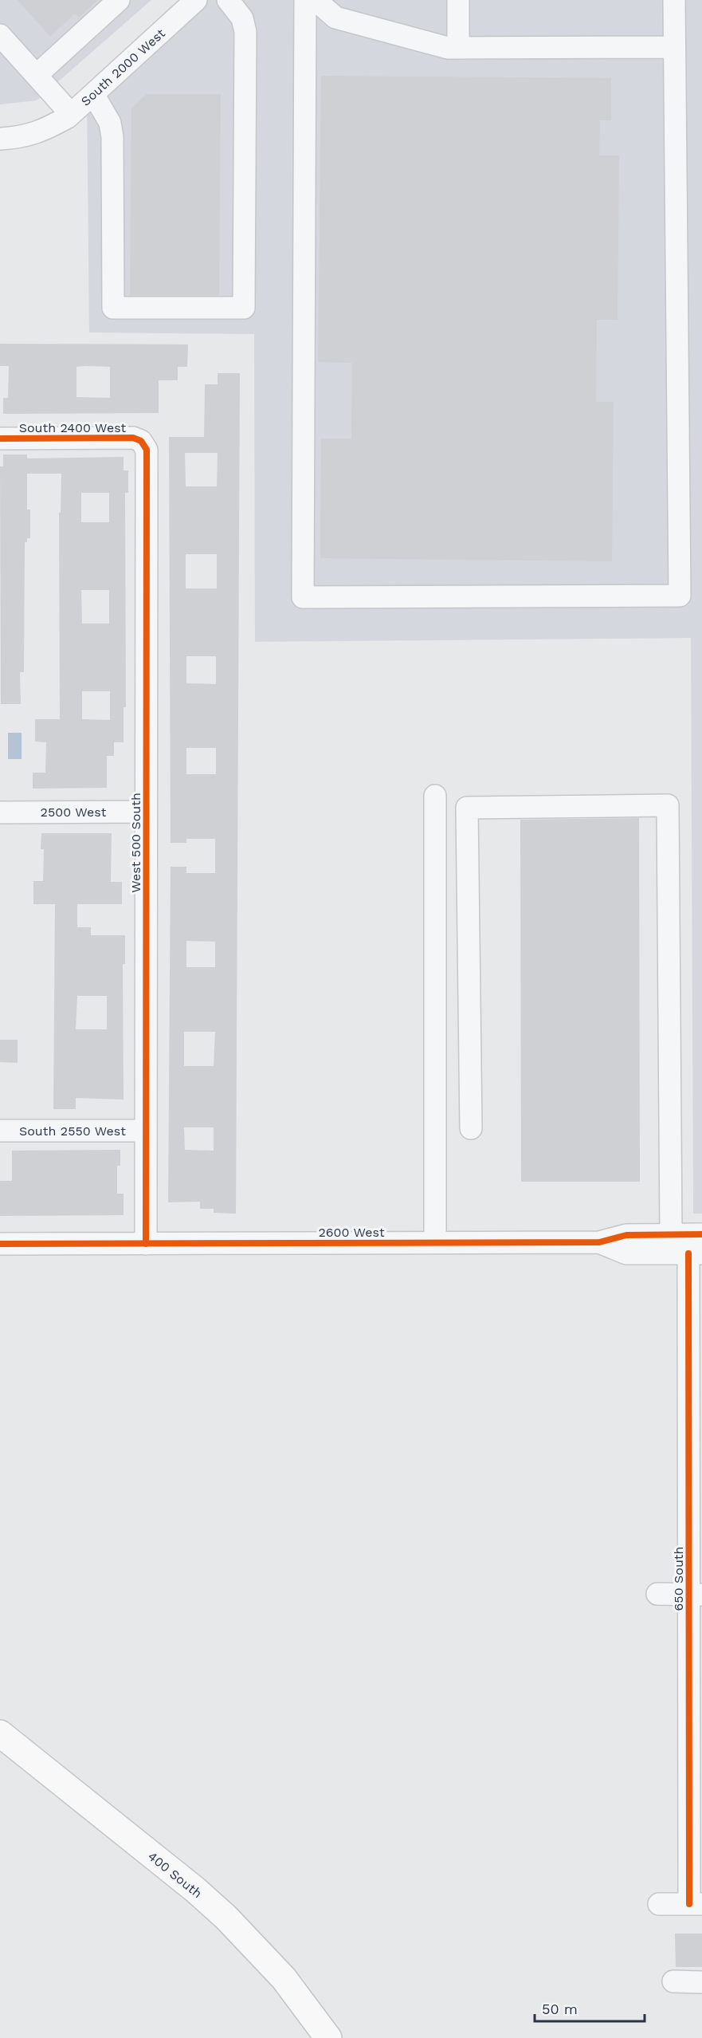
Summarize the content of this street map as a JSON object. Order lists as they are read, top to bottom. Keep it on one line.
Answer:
{"streets":{"main road":["400 South"],"street":["South 2000 West","South 2400 West","2500 West","West 500 South","South 2550 West","2600 West","650 South"]},"crossings":[["South 2400 West","West 500 South"],["2500 West","West 500 South"],["West 500 South","South 2550 West"],["West 500 South","2600 West"],["2600 West","650 South"]],"scale_bar":"50 m"}
